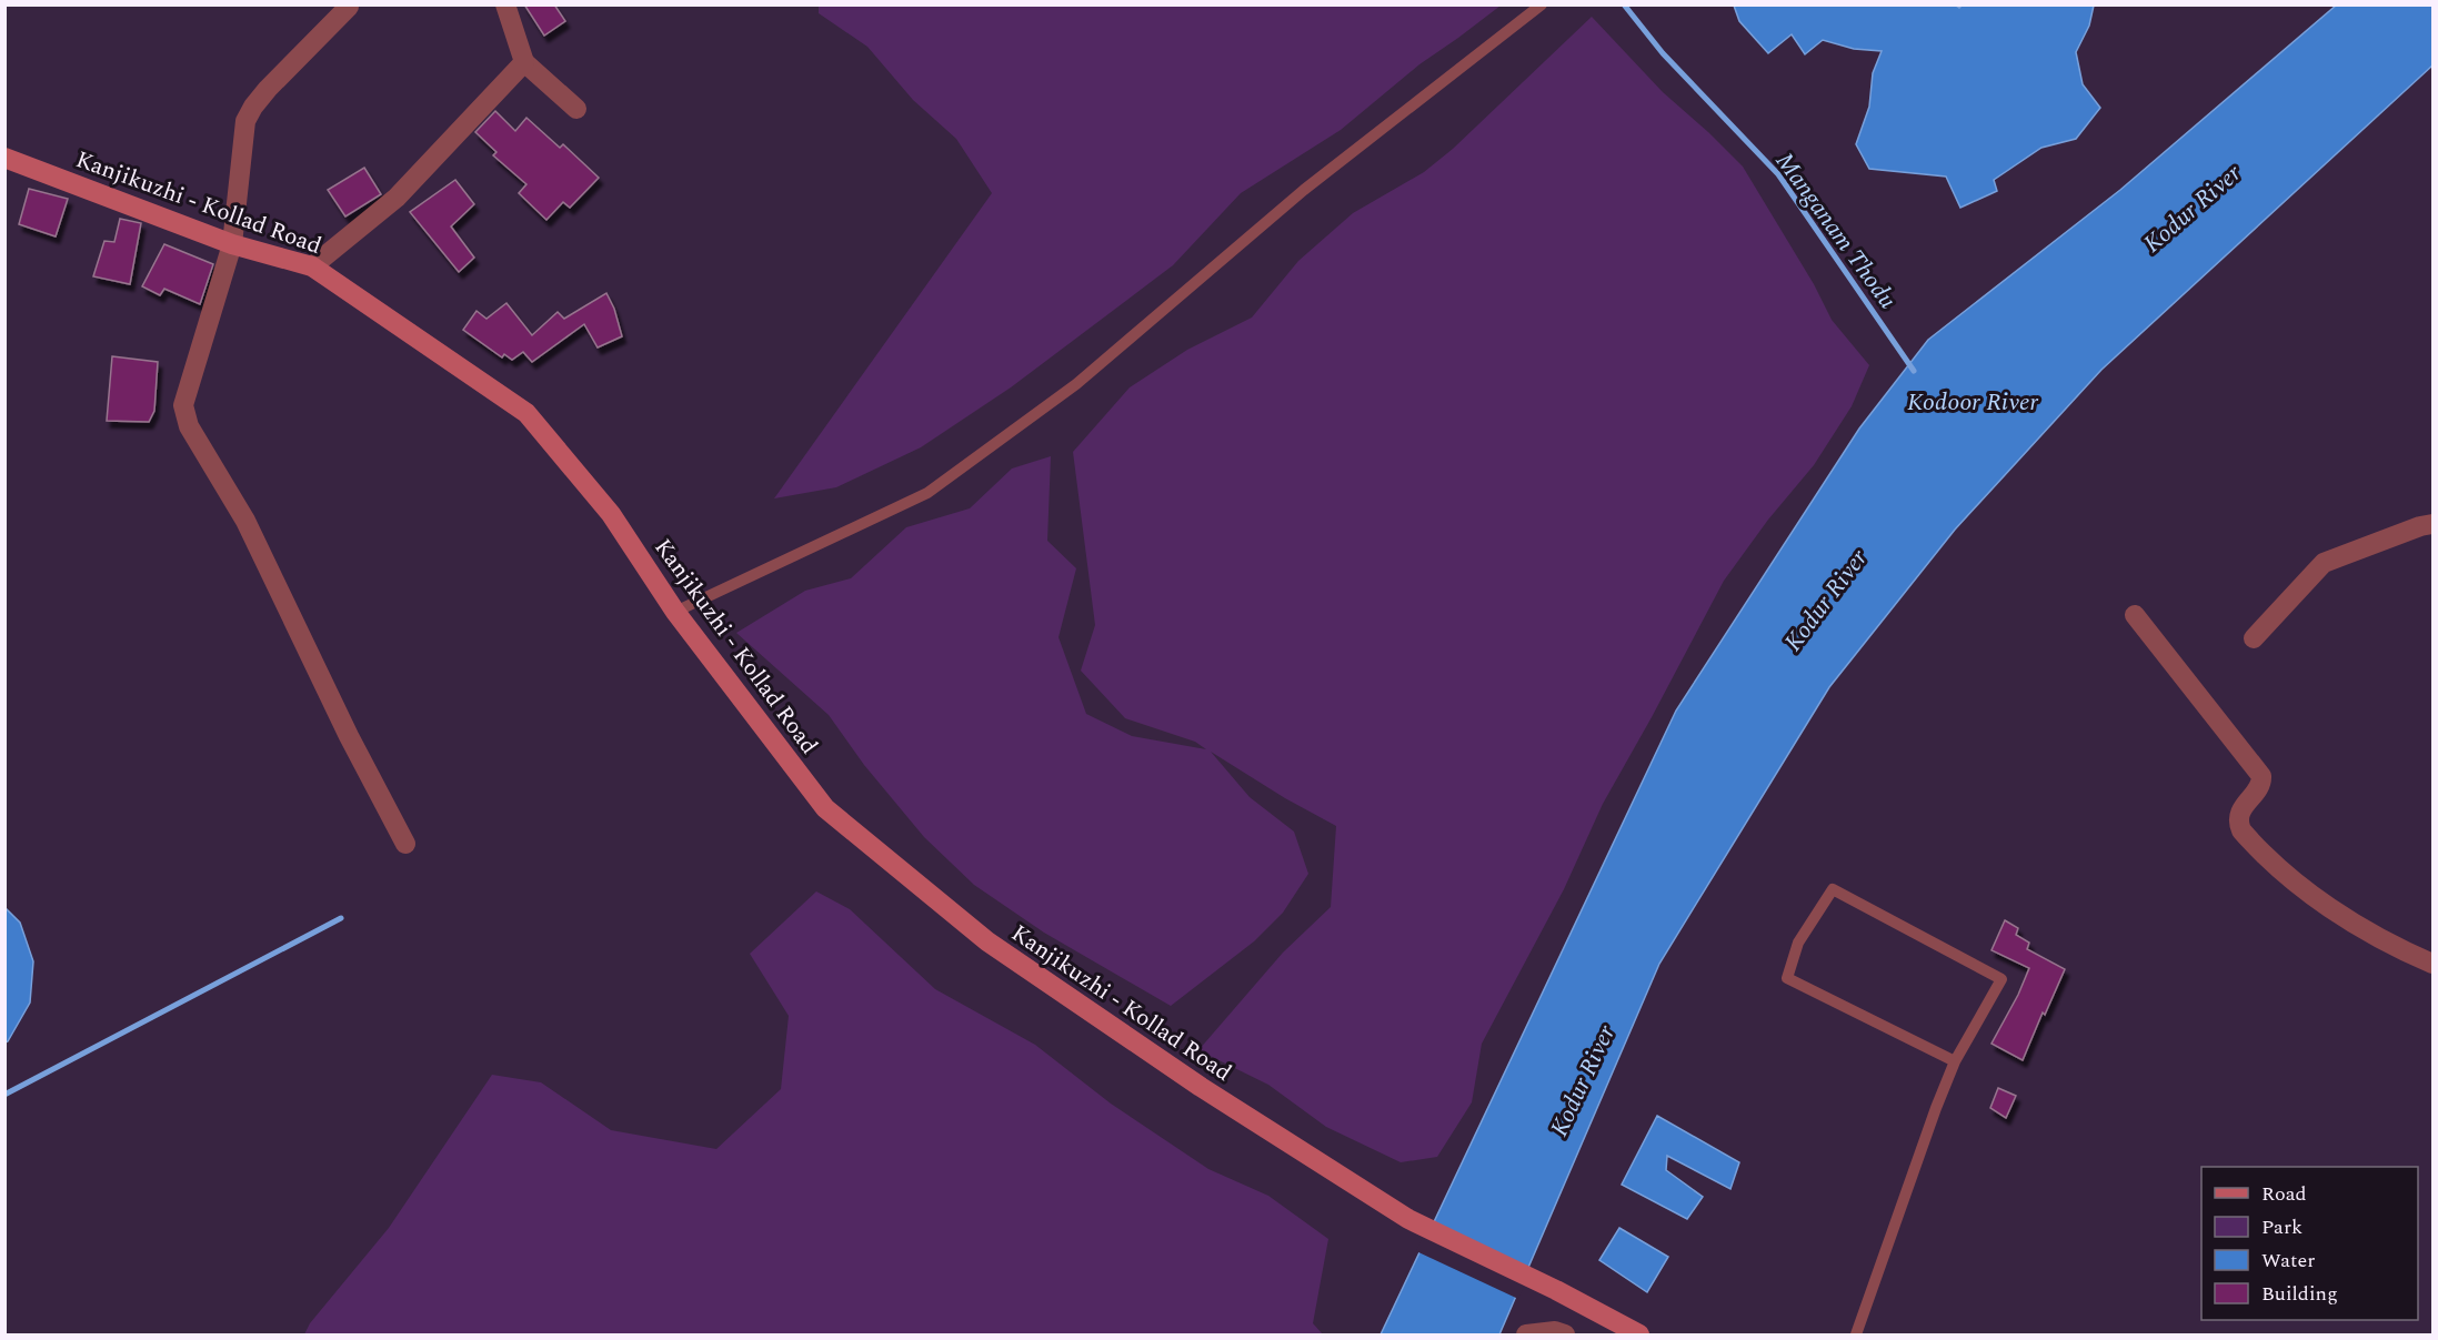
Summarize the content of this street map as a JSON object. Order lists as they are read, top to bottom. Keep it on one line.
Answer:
{"streets":{"main road":["Kanjikuzhi - Kollad Road"]},"water":["Kodur River","Manganam Thodu","Kodoor River"],"legend":["Road","Park","Water","Building"]}
